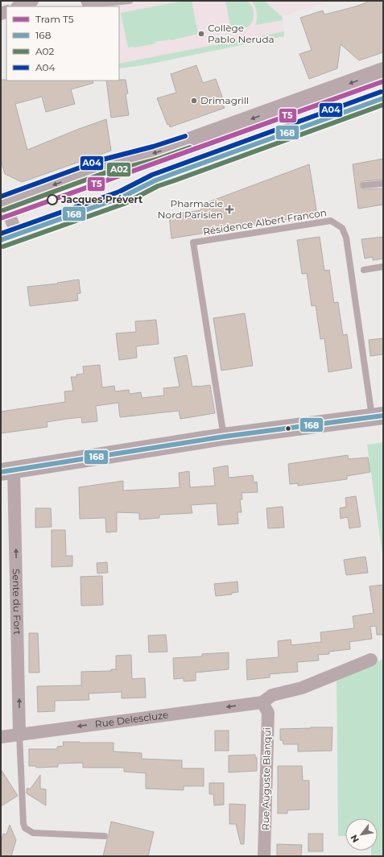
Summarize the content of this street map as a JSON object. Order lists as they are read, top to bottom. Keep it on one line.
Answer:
{"streets":{"street":["Sente du Fort","Rue Delescluze","Rue Auguste Blanqui"],"lane":["Résidence Albert Francon"]},"crossings":[["Sente du Fort","Rue Delescluze"],["Rue Delescluze","Rue Auguste Blanqui"]],"one_way":["Sente du Fort","Rue Delescluze"],"places":{"other":["Collège Pablo Neruda","Drimagrill","Jacques Prévert"],"health":["Pharmacie Nord Parisien"]},"lines":["tram line T5","transit line A04","transit line 168","transit line A02"],"legend":["Tram T5","168","A02","A04"],"north":"bottom left"}
